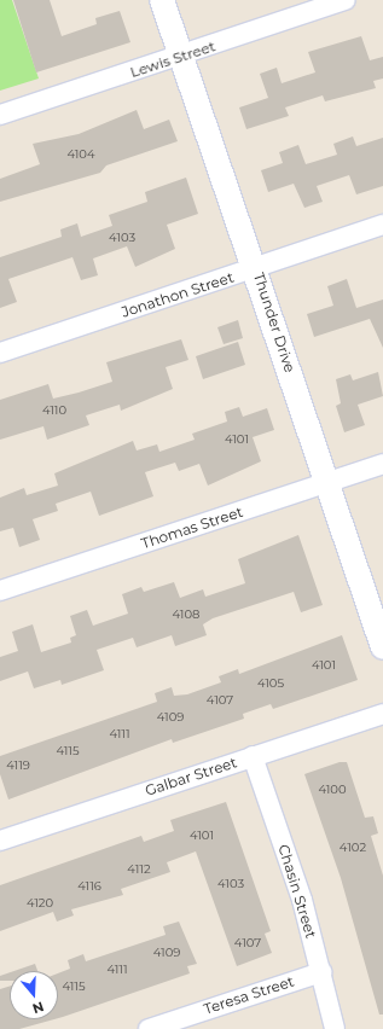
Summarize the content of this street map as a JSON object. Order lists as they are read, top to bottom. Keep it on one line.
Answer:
{"streets":{"street":["Lewis Street","Jonathon Street","Thunder Drive","Thomas Street","Galbar Street","Chasin Street","Teresa Street"]},"crossings":[["Lewis Street","Thunder Drive"],["Jonathon Street","Thunder Drive"],["Thunder Drive","Thomas Street"],["Galbar Street","Chasin Street"],["Chasin Street","Teresa Street"]],"house_numbers":["4104","4103","4110","4101","4108","4101","4105","4107","4109","4111","4115","4119","4100","4101","4102","4112","4103","4116","4120","4107","4109","4111","4115"],"north":"bottom"}
